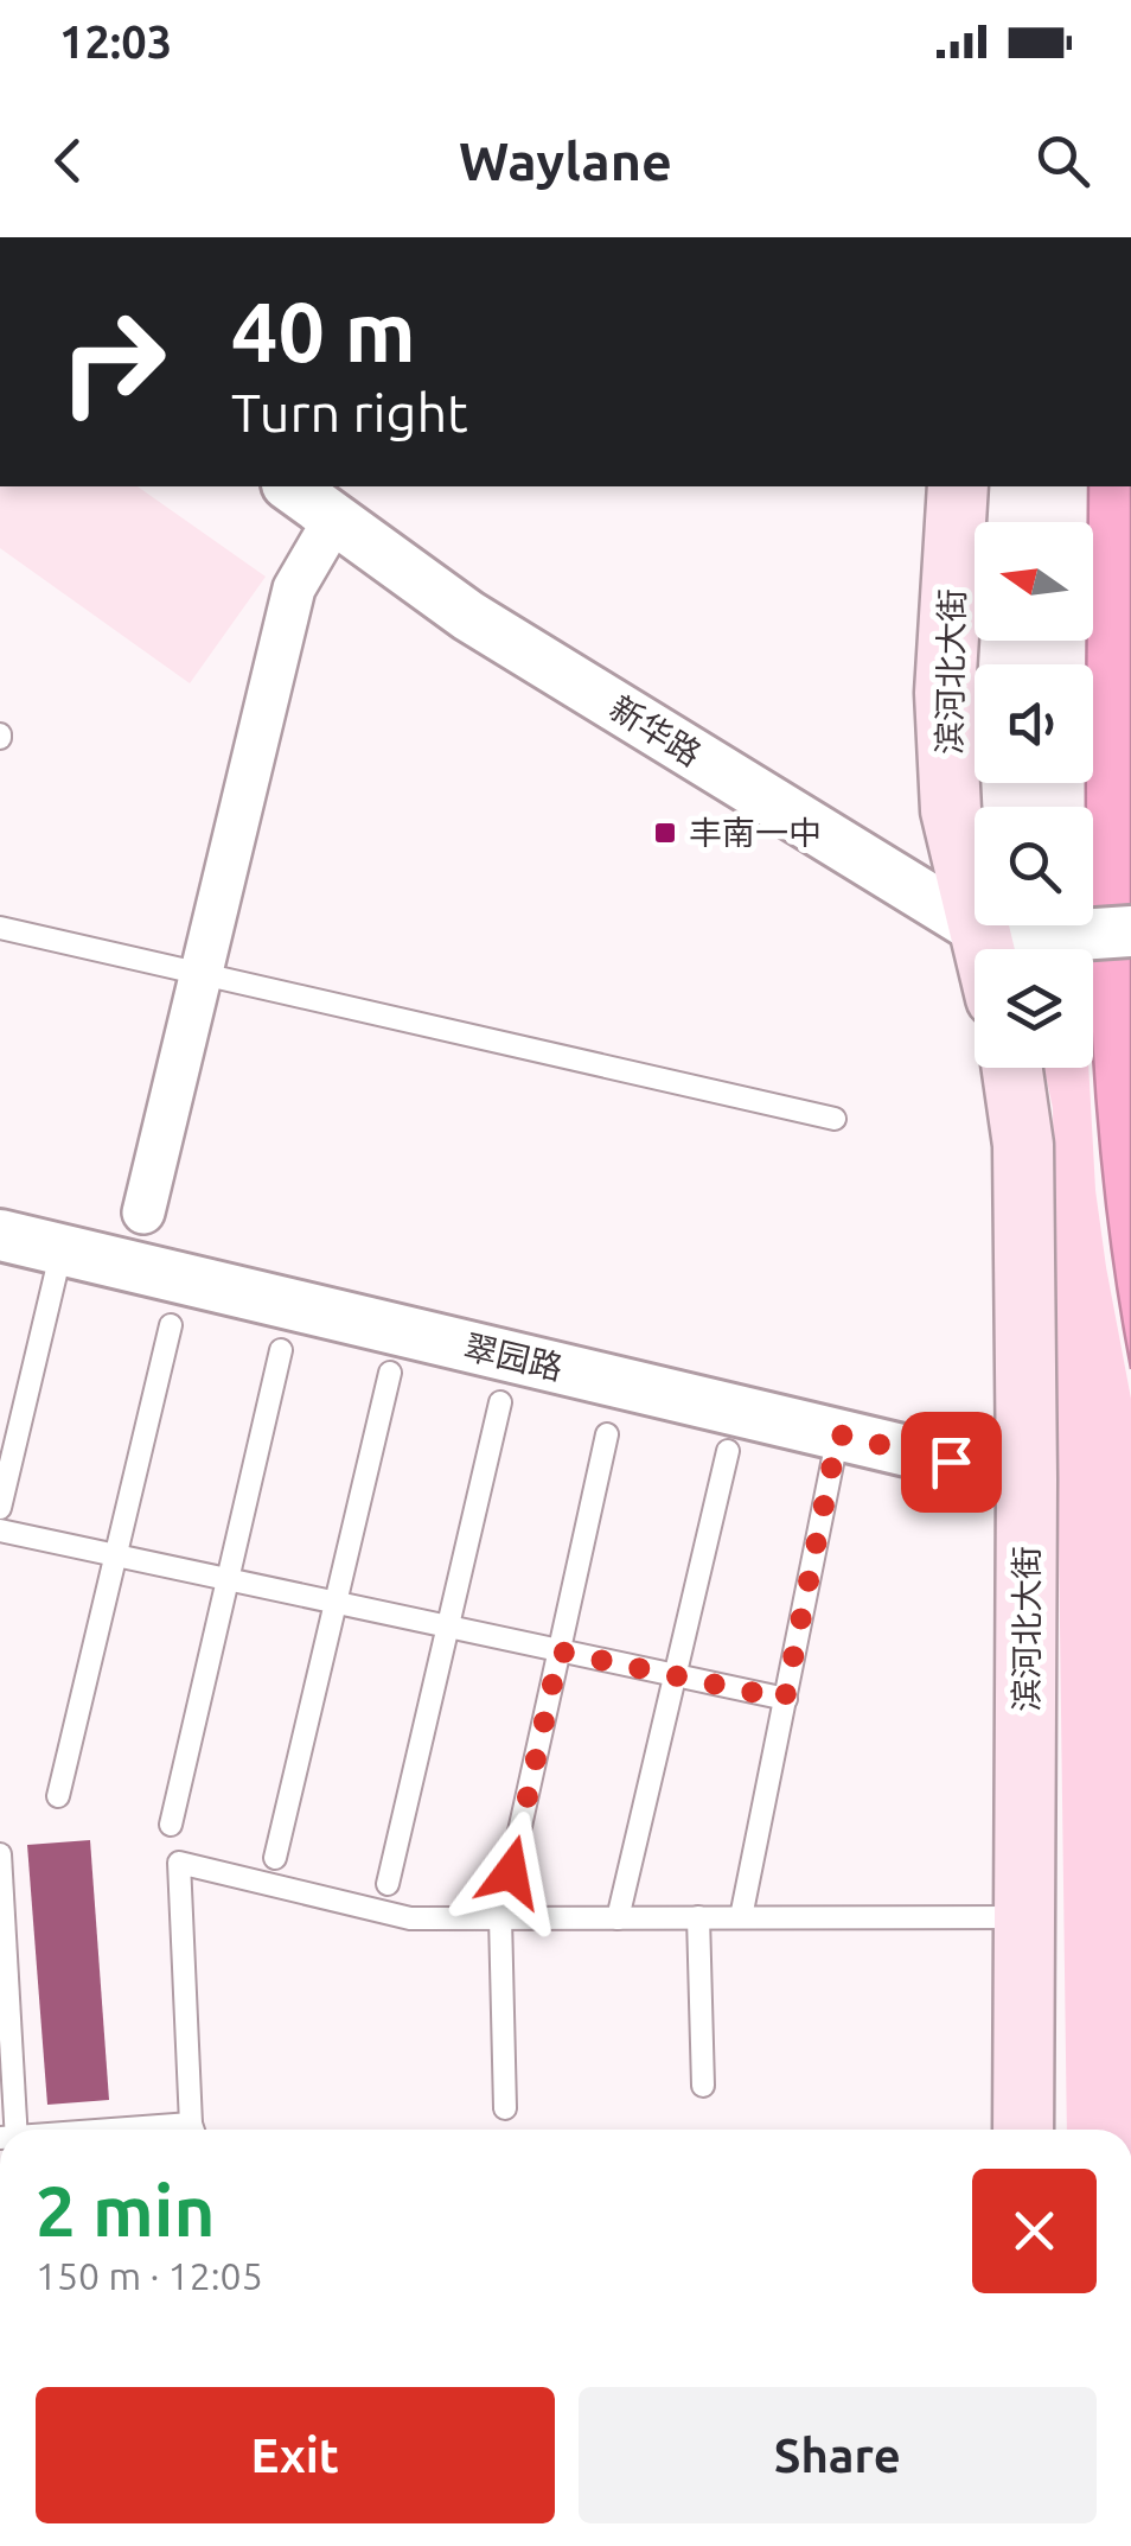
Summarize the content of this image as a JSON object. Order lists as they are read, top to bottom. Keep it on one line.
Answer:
{"streets":{"main road":["滨河北大街"],"street":["新华路","翠园路"]},"crossings":[["滨河北大街","新华路"],["滨河北大街","翠园路"]],"places":{"transit":["丰南一中"]},"north":"left","page":{"status":"12:03","header":"Waylane","turn":["40 m","Turn right"],"heading":["2 min","150 m · 12:05"],"buttons":["Exit","Share"]}}
